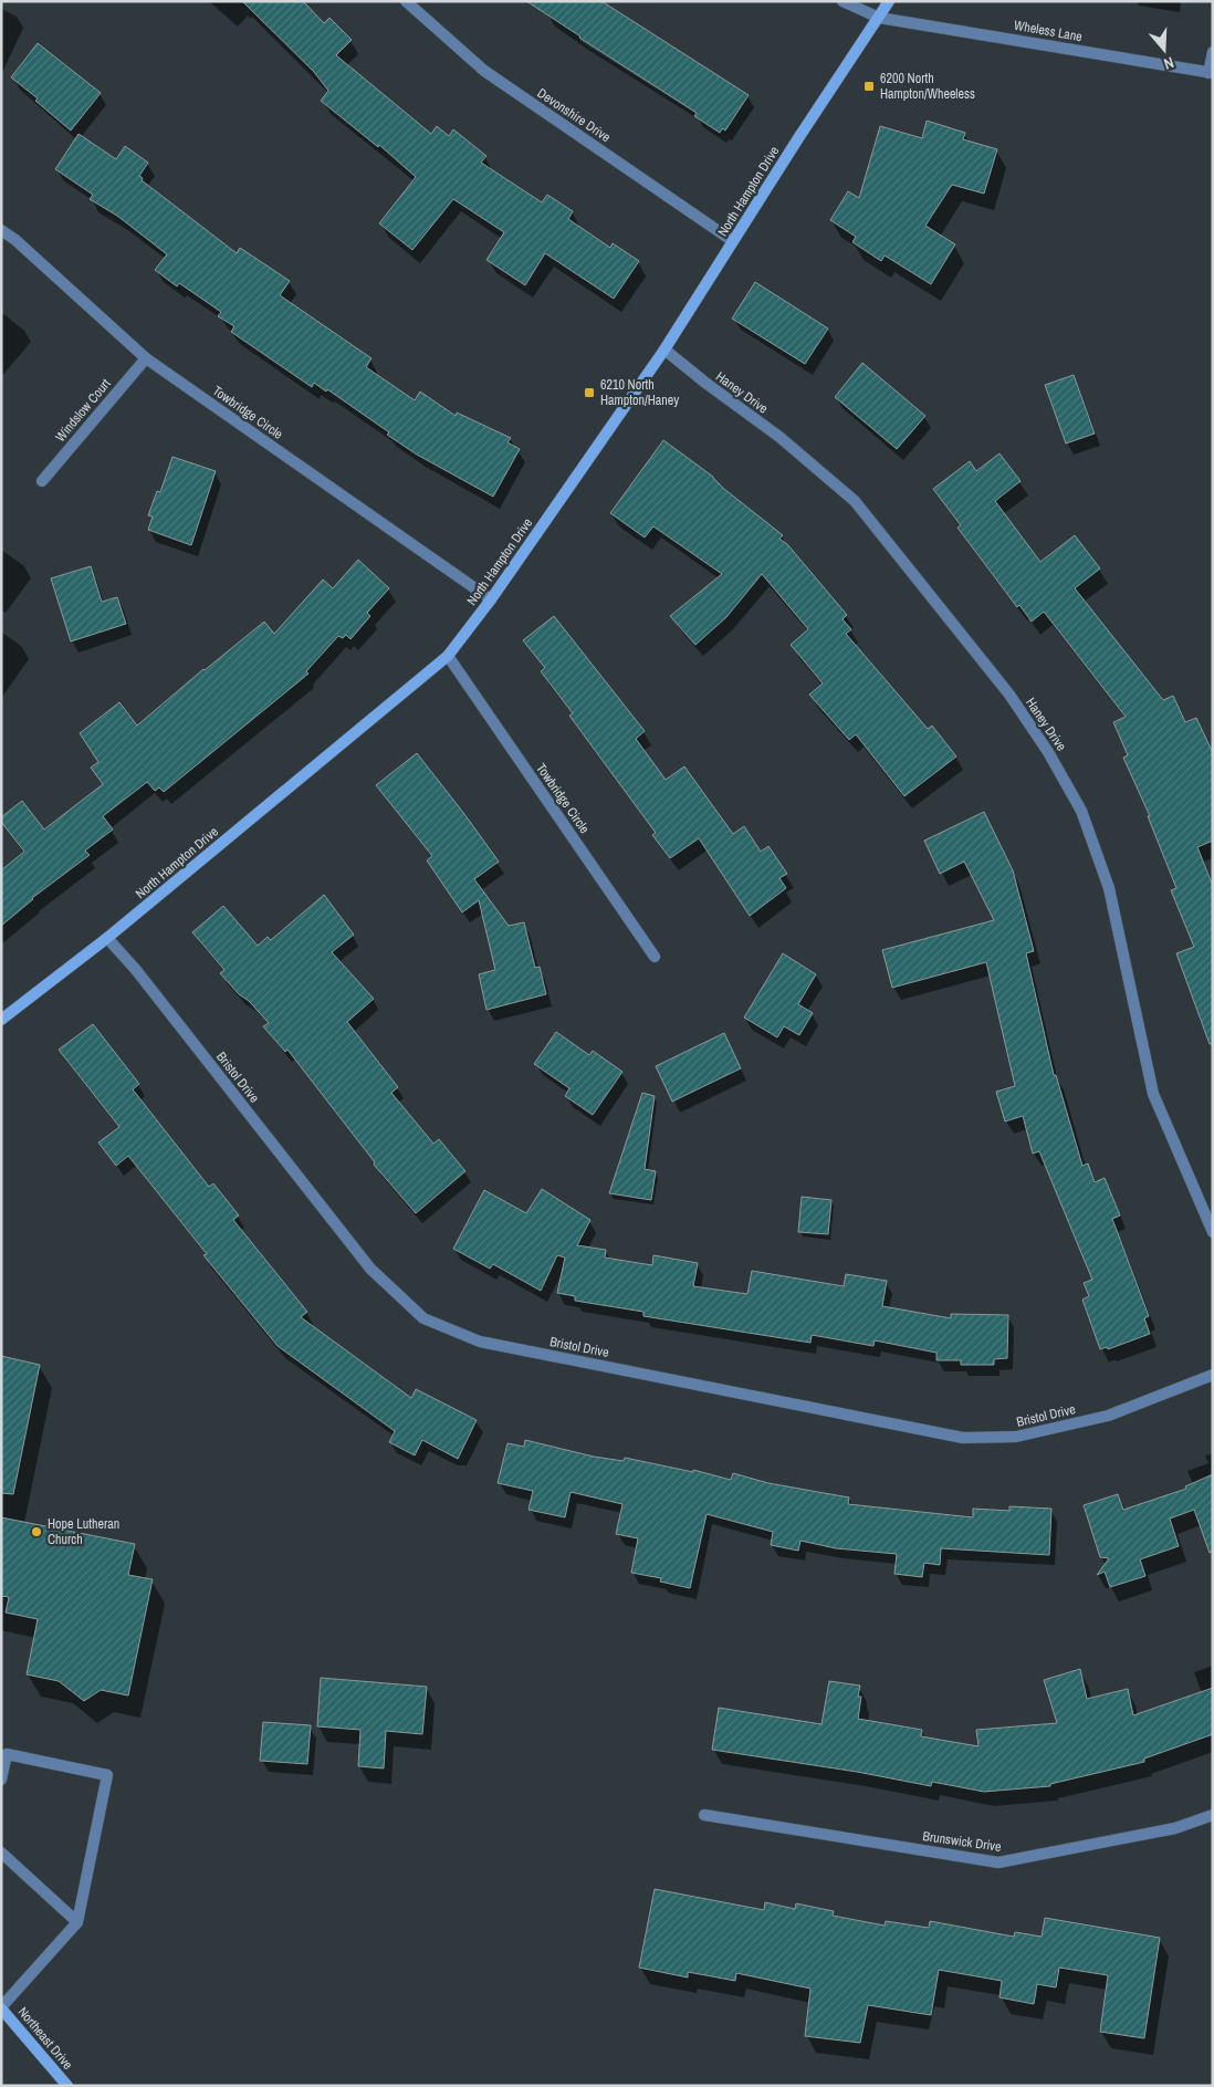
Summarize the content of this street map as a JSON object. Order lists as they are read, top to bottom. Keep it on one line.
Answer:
{"streets":{"street":["Wheless Lane","Devonshire Drive","North Hampton Drive","Haney Drive","Windslow Court","Towbridge Circle","Bristol Drive","Brunswick Drive","Northeast Drive"]},"crossings":[["Wheless Lane","North Hampton Drive"],["Devonshire Drive","North Hampton Drive"],["North Hampton Drive","Haney Drive"],["North Hampton Drive","Towbridge Circle"],["North Hampton Drive","Bristol Drive"],["Windslow Court","Towbridge Circle"]],"places":{"transit":["6200 North Hampton/Wheeless","6210 North Hampton/Haney"],"other":["Hope Lutheran Church"]},"north":"bottom"}
